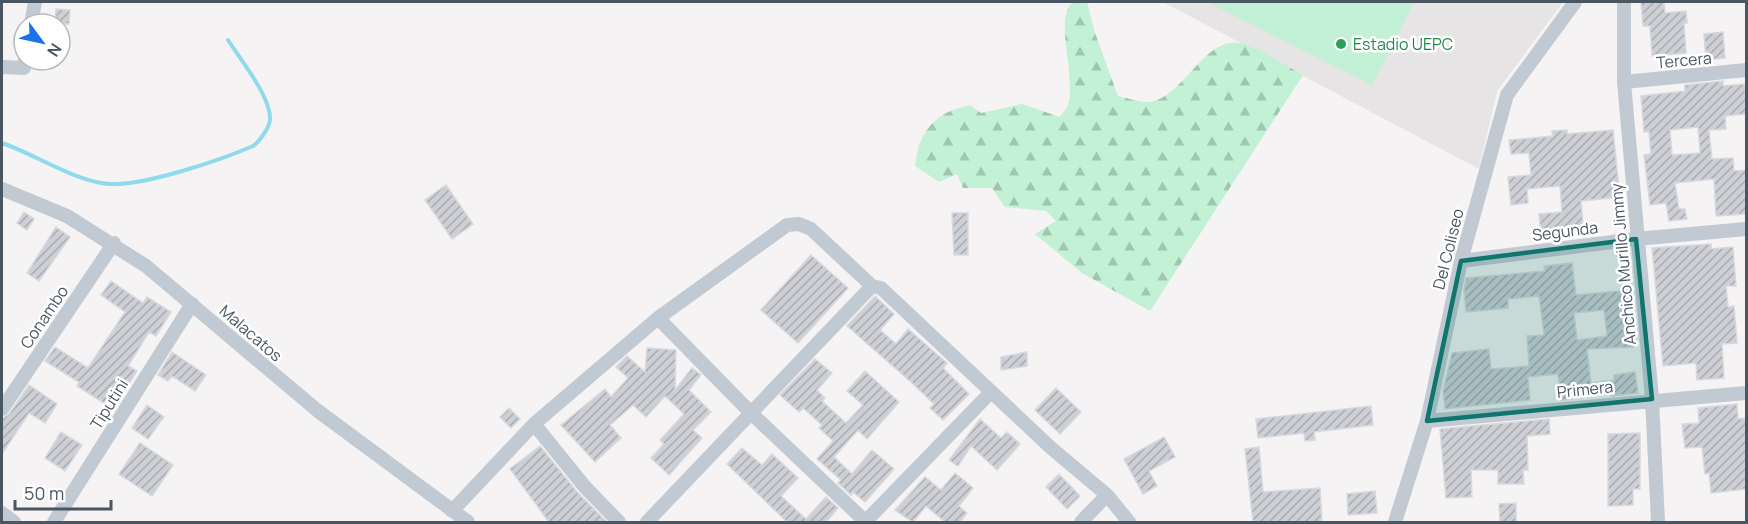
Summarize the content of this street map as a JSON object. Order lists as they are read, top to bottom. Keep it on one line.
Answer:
{"streets":{"street":["Tercera","Segunda","Del Coliseo","Anchico Murillo Jimmy","Conambo","Malacatos","Primera","Tiputini"]},"crossings":[["Tercera","Anchico Murillo Jimmy"],["Segunda","Del Coliseo"],["Segunda","Anchico Murillo Jimmy"],["Del Coliseo","Primera"],["Anchico Murillo Jimmy","Primera"],["Conambo","Malacatos"],["Malacatos","Tiputini"]],"places":["Estadio UEPC"],"scale_bar":"50 m","north":"bottom right"}
